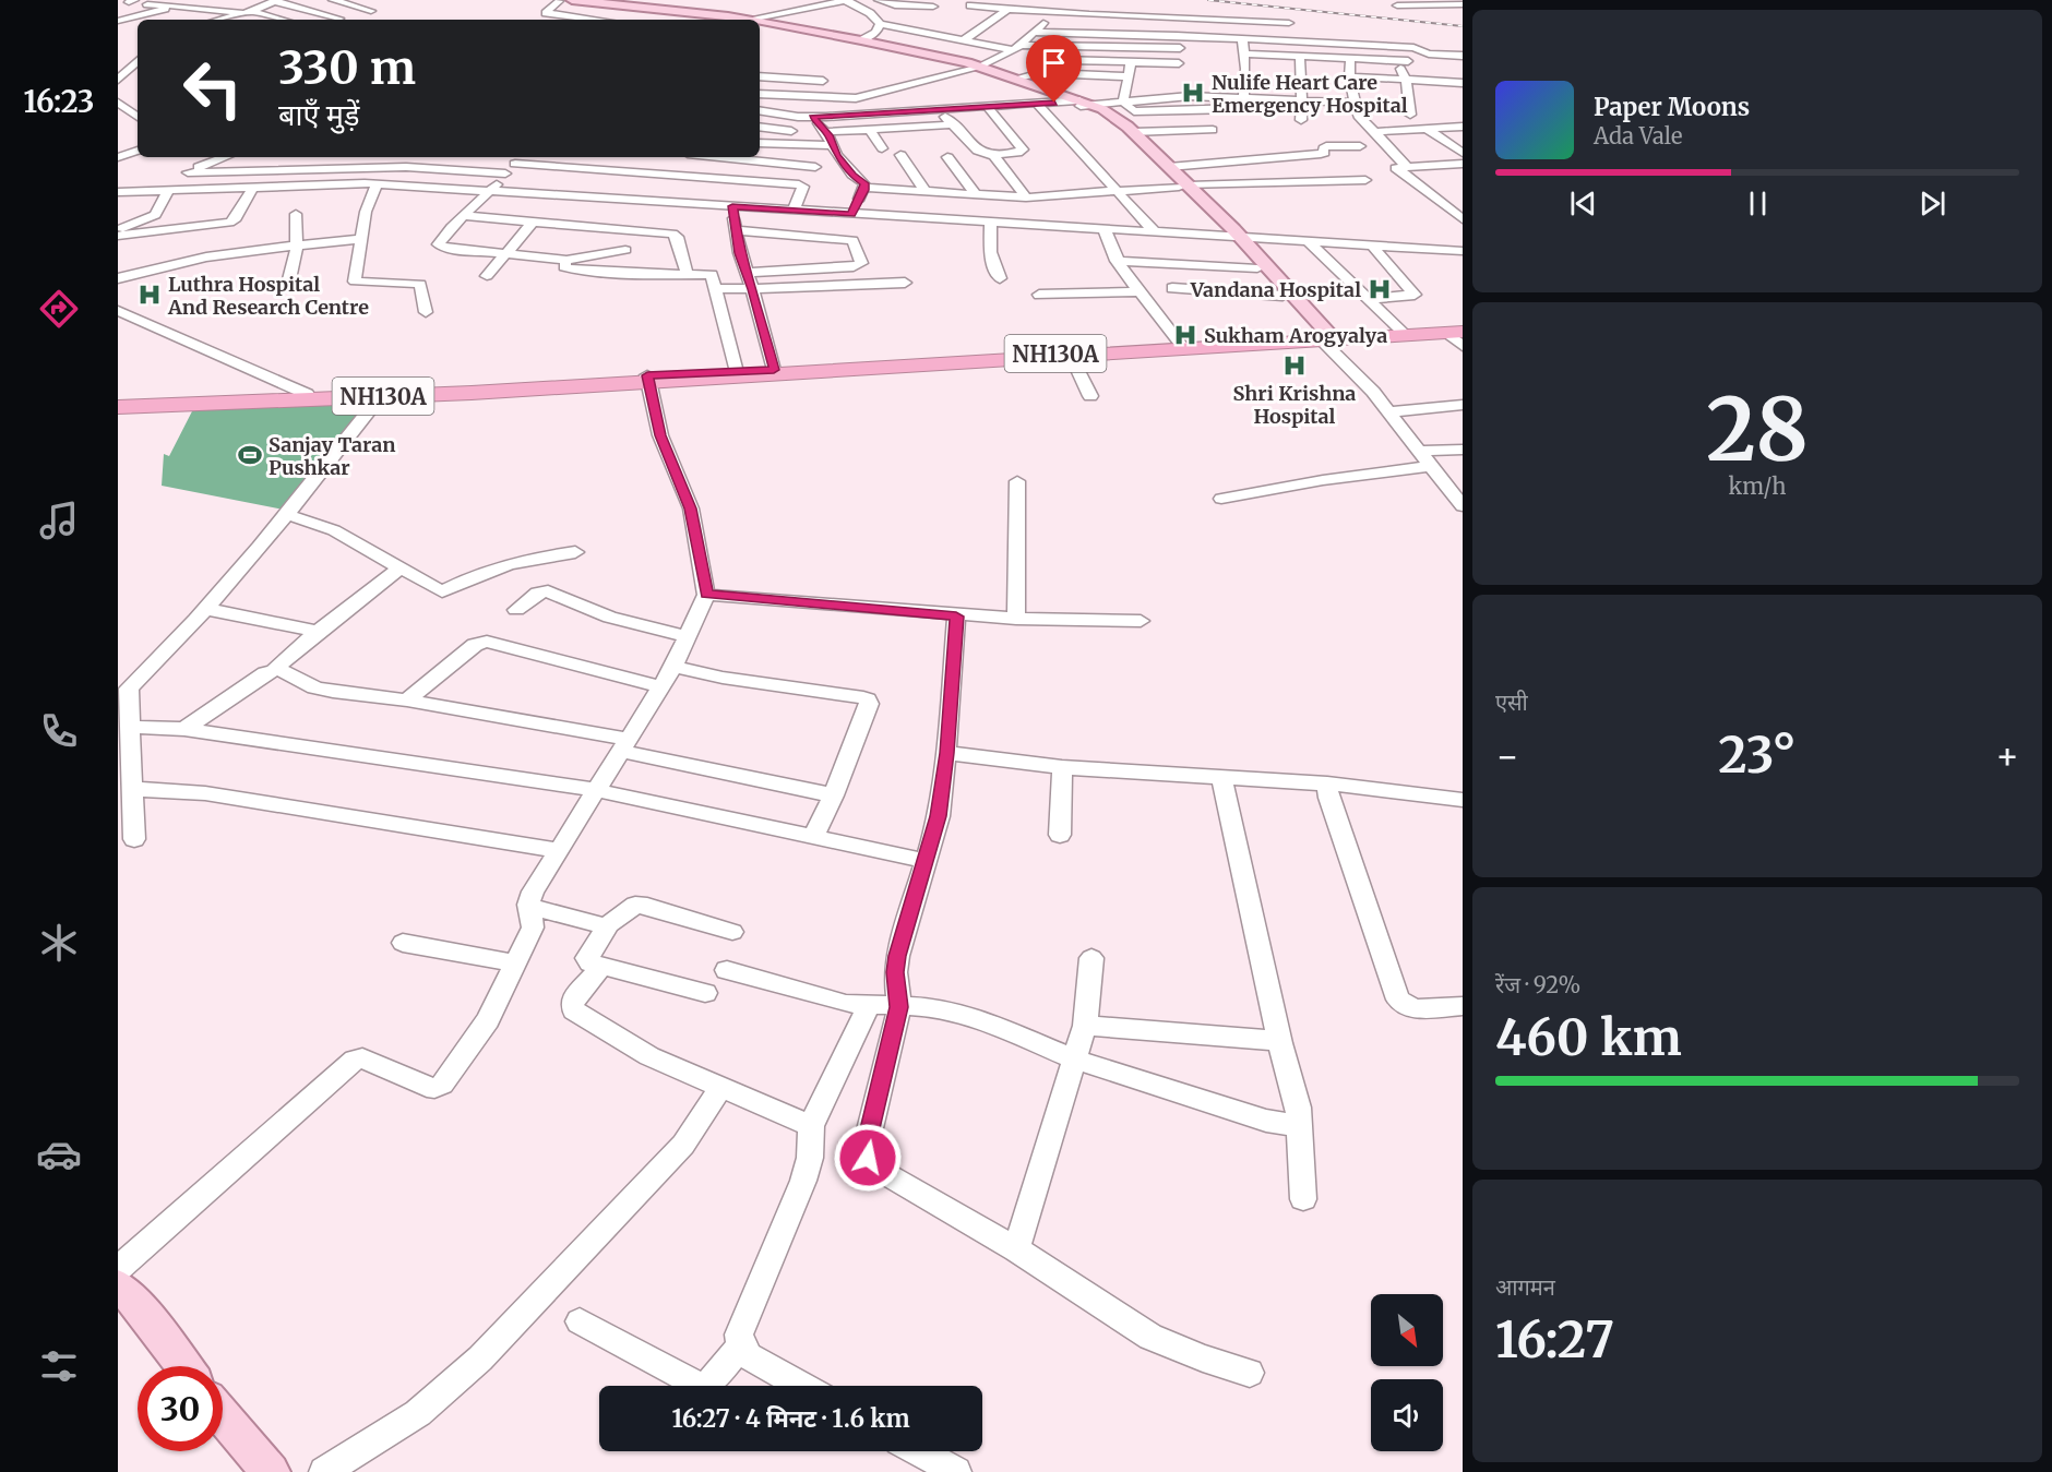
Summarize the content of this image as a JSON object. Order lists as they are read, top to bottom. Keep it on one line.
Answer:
{"streets":{"highway":["NH130A"]},"places":{"hospital":["Nulife Heart Care Emergency Hospital","Vandana Hospital","Luthra Hospital And Research Centre","Sukham Arogyalya","Shri Krishna Hospital"],"sports":["Sanjay Taran Pushkar"]},"north":"bottom right","page":{"tabs":"16:23","turn":["330 m","बाएँ मुड़ें"],"song":["Paper Moons","Ada Vale"],"tile":[["28","km/h"],"एसी",["रेंज · 92%","460 km"],["आगमन","16:27"]],"heat":["−","23°","+"],"limit":"30","trip":"16:27 · 4 मिनट · 1.6 km"}}
